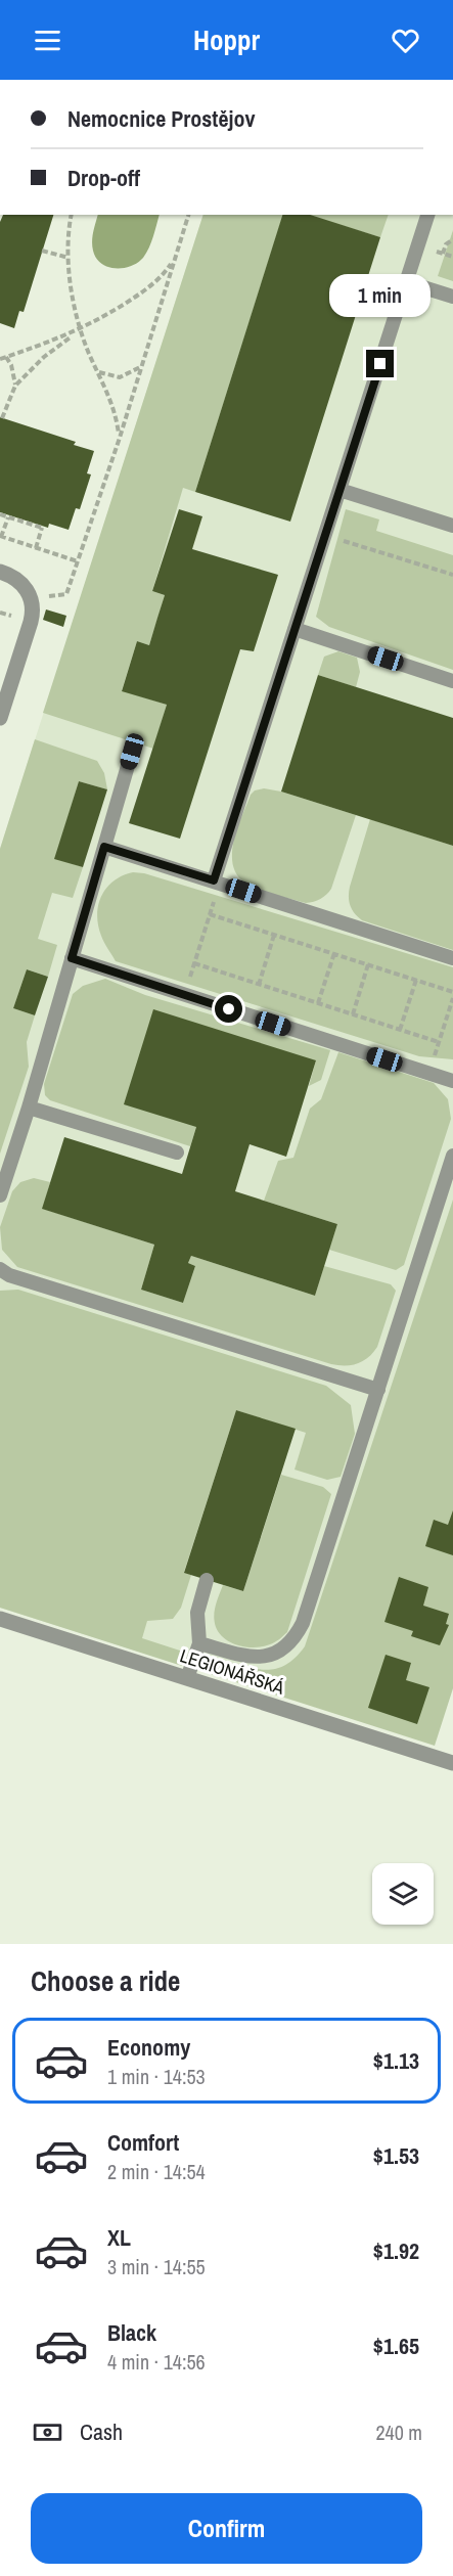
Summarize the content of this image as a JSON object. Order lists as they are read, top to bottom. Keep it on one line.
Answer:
{"streets":{"street":["LEGIONÁŘSKÁ"]},"page":{"header":"Hoppr","banner":["Nemocnice Prostějov","Drop-off"],"bubble":"1 min","heading":"Choose a ride","list":[{"name":"Economy","note":"1 min · 14:53","value":"$1.13"},{"name":"Comfort","note":"2 min · 14:54","value":"$1.53"},{"name":"XL","note":"3 min · 14:55","value":"$1.92"},{"name":"Black","note":"4 min · 14:56","value":"$1.65"}],"pay":["Cash","240 m"],"buttons":"Confirm"}}
